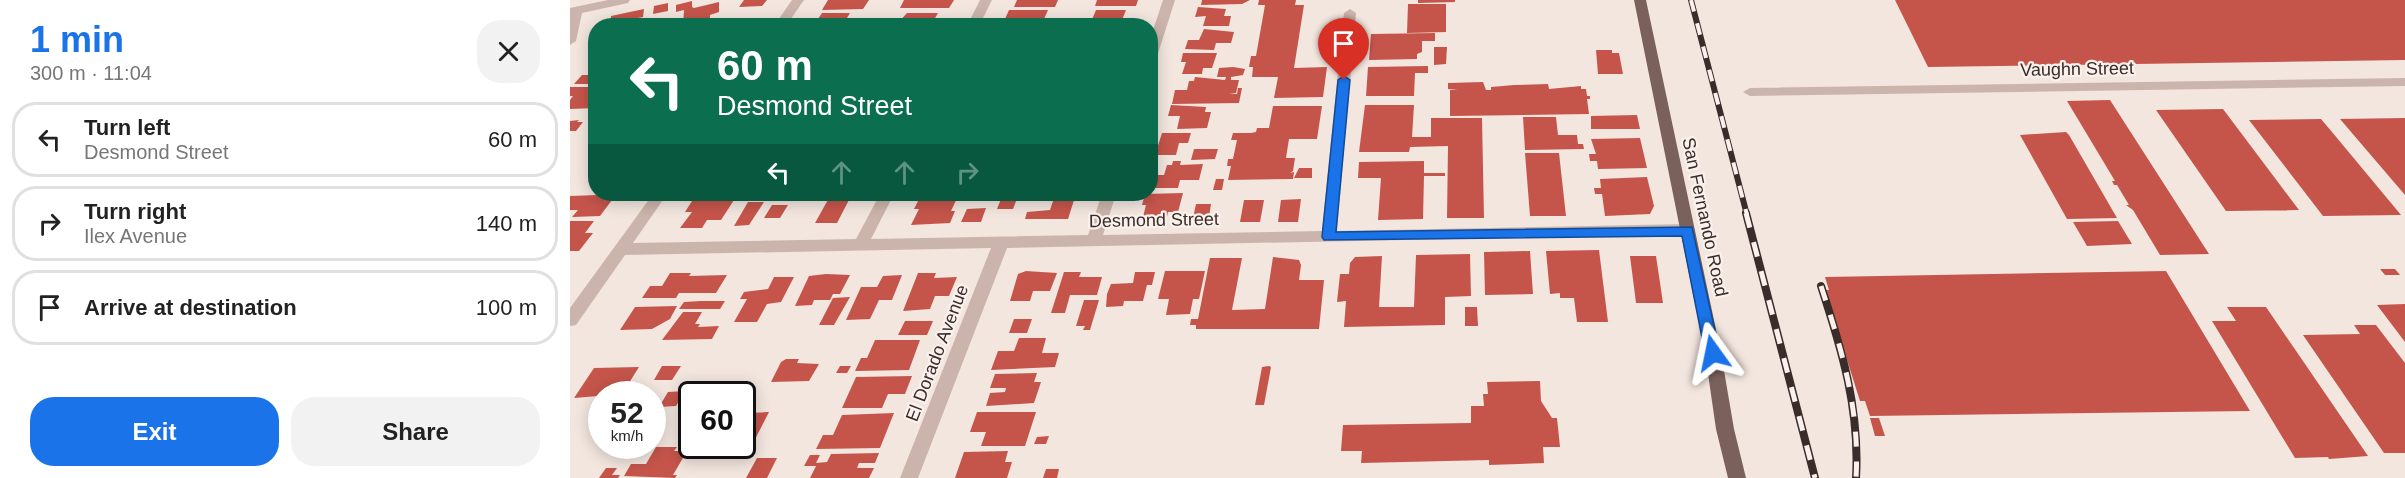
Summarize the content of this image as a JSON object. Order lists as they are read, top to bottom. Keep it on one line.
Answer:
{"streets":{"main road":["San Fernando Road"],"street":["Vaughn Street","Desmond Street","El Dorado Avenue"]},"crossings":[["San Fernando Road","Desmond Street"],["Desmond Street","El Dorado Avenue"]],"page":{"heading":["1 min","300 m · 11:04"],"turn":["60 m","Desmond Street"],"list":[{"name":"Turn left","note":"Desmond Street","value":"60 m"},{"name":"Turn right","note":"Ilex Avenue","value":"140 m"},{"name":"Arrive at destination","value":"100 m"}],"speed":"52 km/h","limit":"60","buttons":["Exit","Share"]}}
